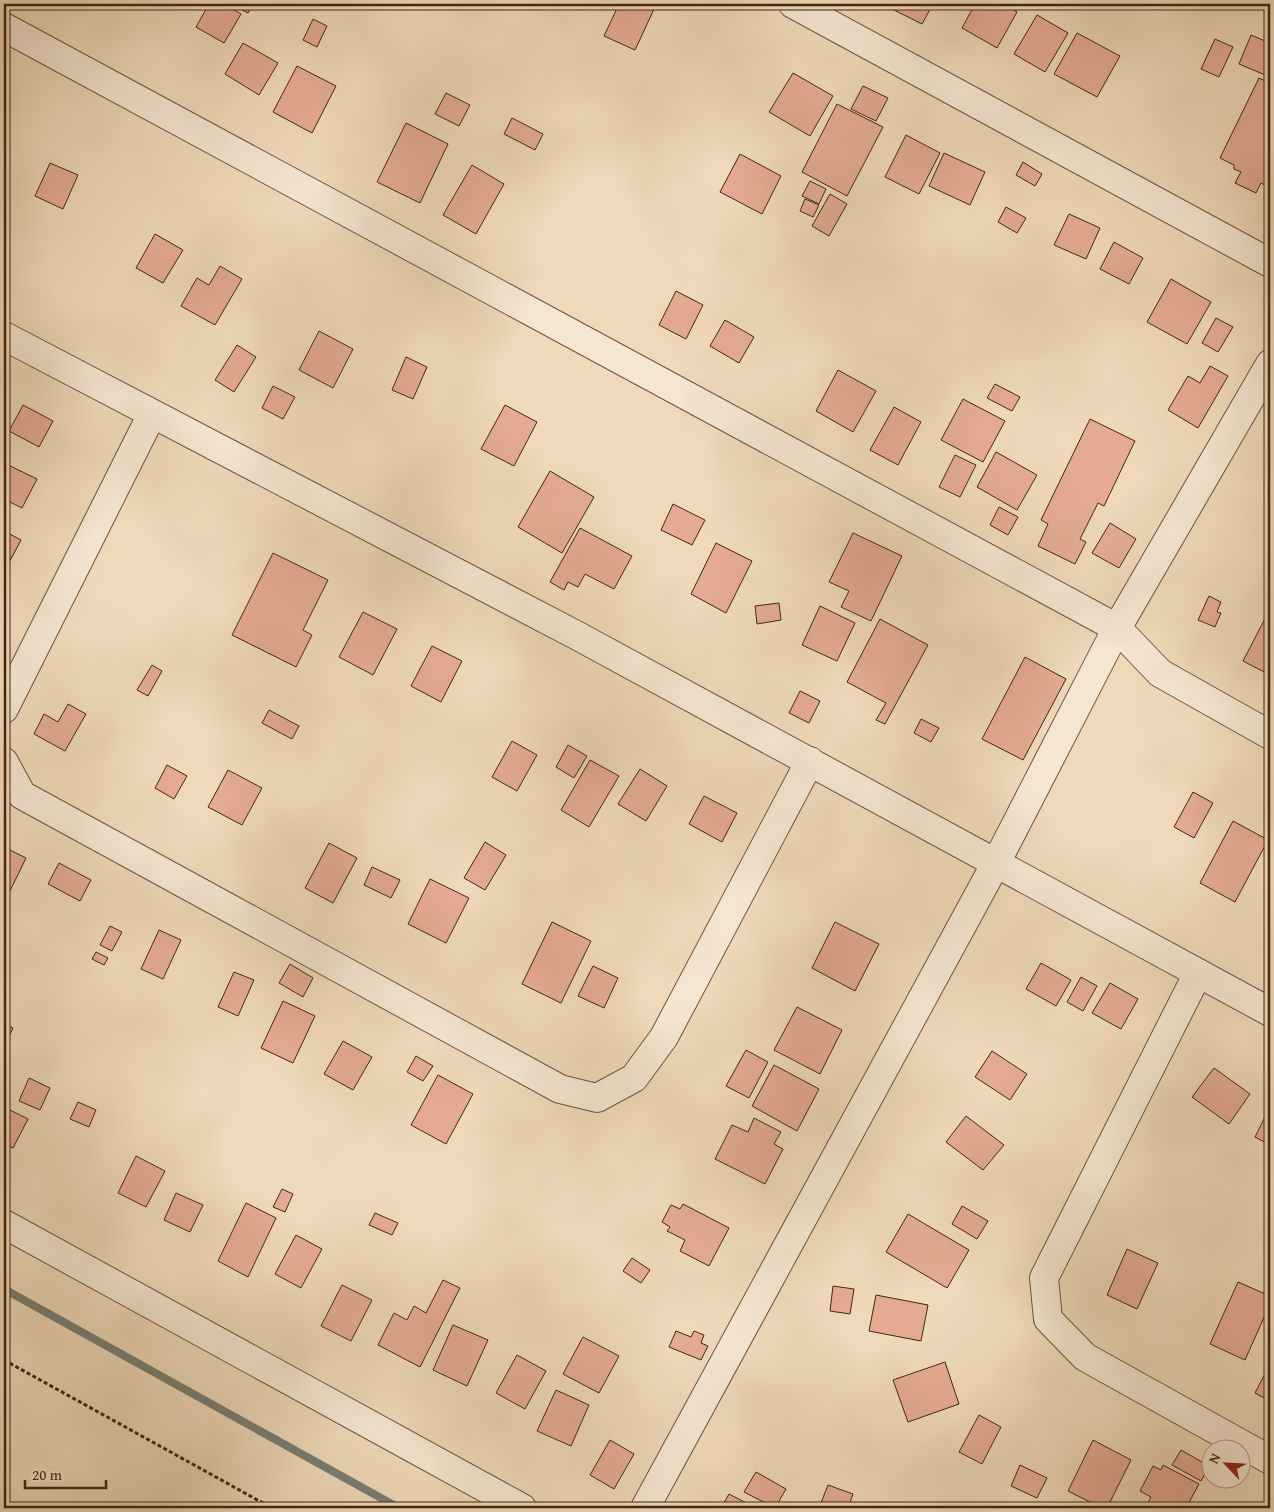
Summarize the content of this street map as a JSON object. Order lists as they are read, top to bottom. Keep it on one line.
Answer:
{"scale_bar":"20 m","north":"top left"}
